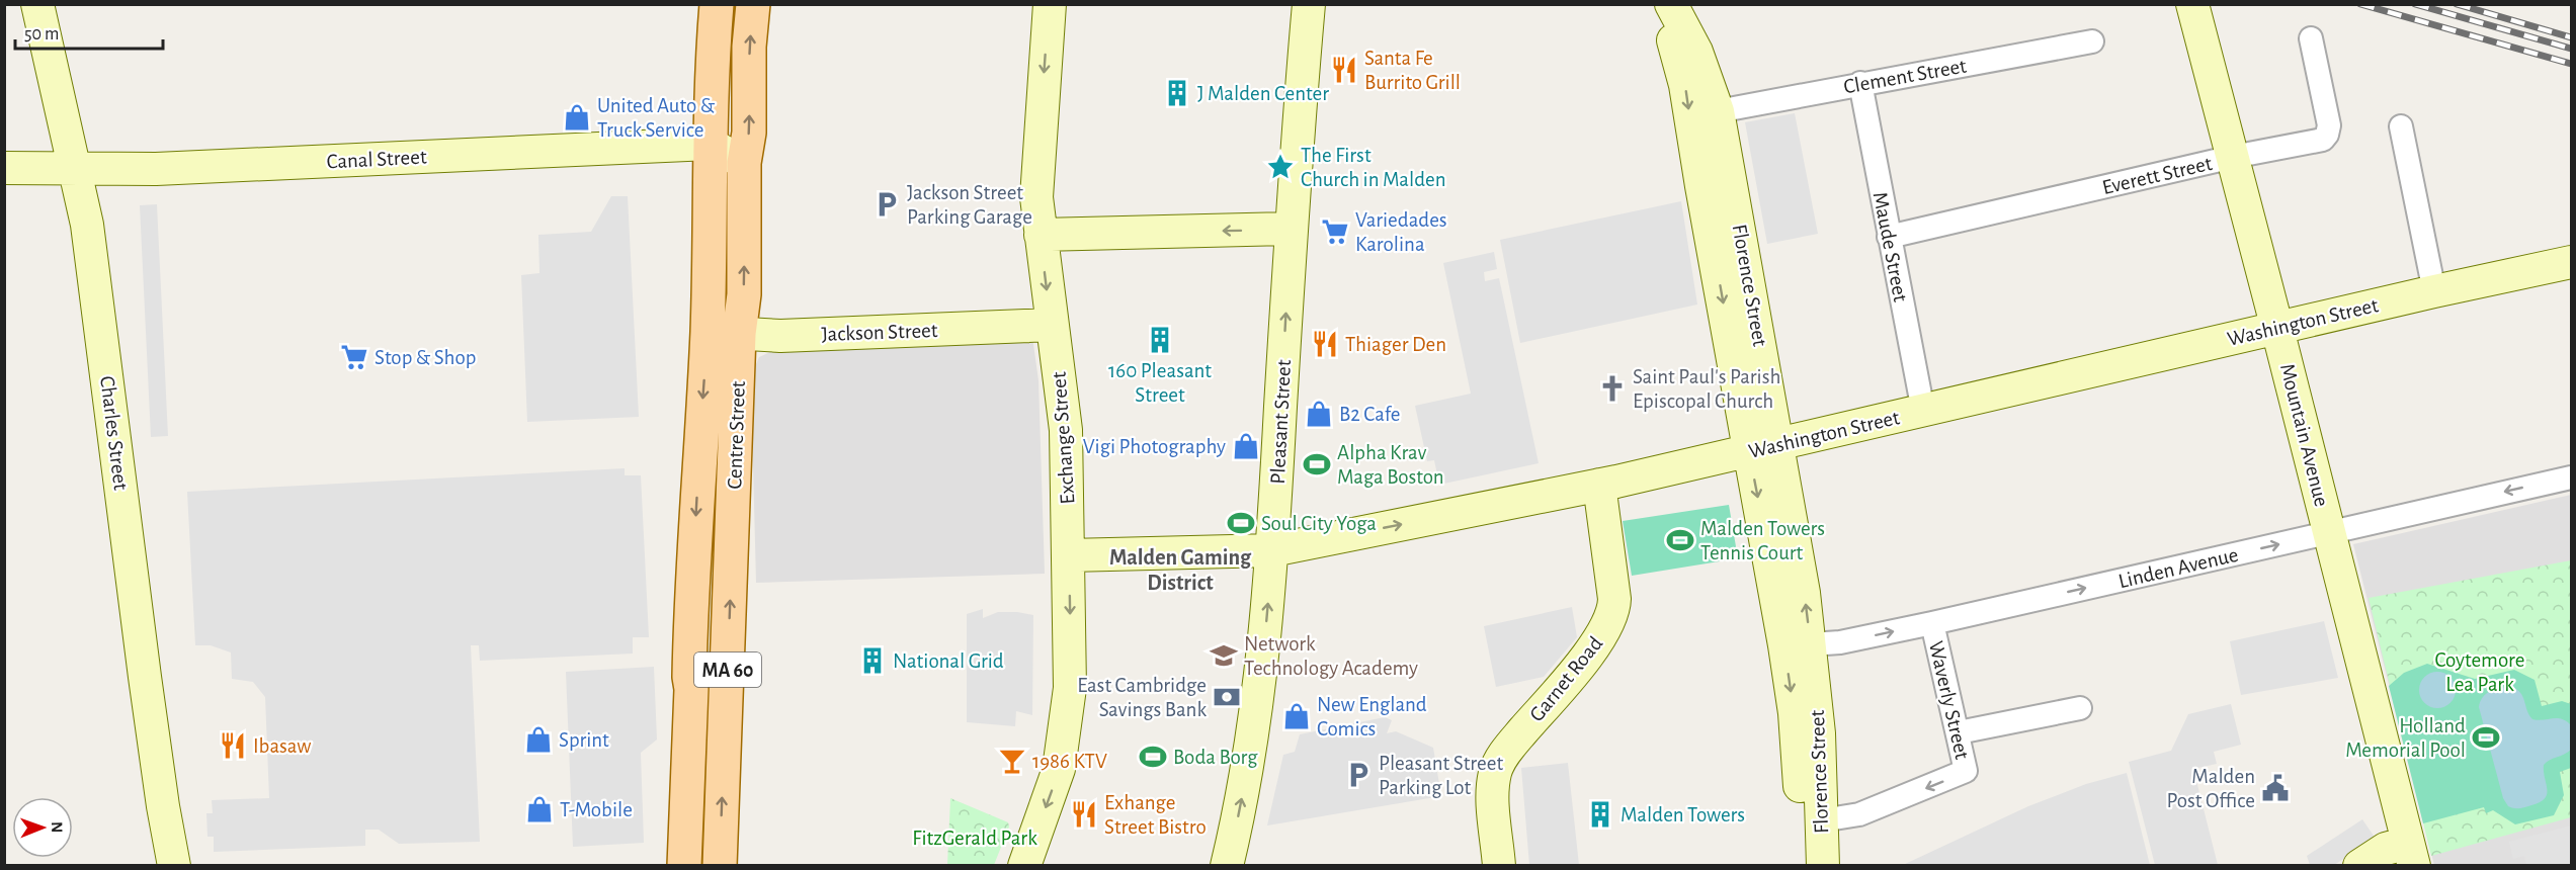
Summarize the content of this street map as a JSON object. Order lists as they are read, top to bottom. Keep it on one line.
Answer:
{"streets":{"main road":["Centre Street","MA 60"],"street":["Clement Street","Canal Street","Everett Street","Maude Street","Florence Street","Washington Street","Jackson Street","Pleasant Street","Charles Street","Mountain Avenue","Exchange Street","Linden Avenue","Garnet Road","Waverly Street"]},"crossings":[["Clement Street","Maude Street"],["Clement Street","Florence Street"],["Canal Street","Charles Street"],["Canal Street","Centre Street"],["Everett Street","Maude Street"],["Everett Street","Mountain Avenue"],["Maude Street","Washington Street"],["Florence Street","Washington Street"],["Florence Street","Linden Avenue"],["Florence Street","Waverly Street"],["Washington Street","Pleasant Street"],["Washington Street","Mountain Avenue"],["Washington Street","Exchange Street"],["Washington Street","Garnet Road"],["Jackson Street","Centre Street"],["Jackson Street","Exchange Street"],["Mountain Avenue","Linden Avenue"],["Linden Avenue","Waverly Street"]],"one_way":["Pleasant Street","Exchange Street","Waverly Street"],"districts":["Malden Gaming District"],"parks":["Coytemore Lea Park","FitzGerald Park"],"places":{"restaurant":["Santa Fe Burrito Grill","Thiager Den","Ibasaw","Exhange Street Bistro"],"building":["J Malden Center","160 Pleasant Street","National Grid","Malden Towers"],"shop":["United Auto & Truck Service","B2 Cafe","Vigi Photography","New England Comics","Sprint","T-Mobile"],"place":["The First Church in Malden"],"parking":["Jackson Street Parking Garage","Pleasant Street Parking Lot"],"supermarket":["Variedades Karolina","Stop & Shop"],"church":["Saint Paul's Parish Episcopal Church"],"sports":["Alpha Krav Maga Boston","Soul City Yoga","Malden Towers Tennis Court","Holland Memorial Pool","Boda Borg"],"school or university":["Network Technology Academy"],"bank":["East Cambridge Savings Bank"],"bar":["1986 KTV"],"public building":["Malden Post Office"]},"scale_bar":"50 m","north":"right"}
